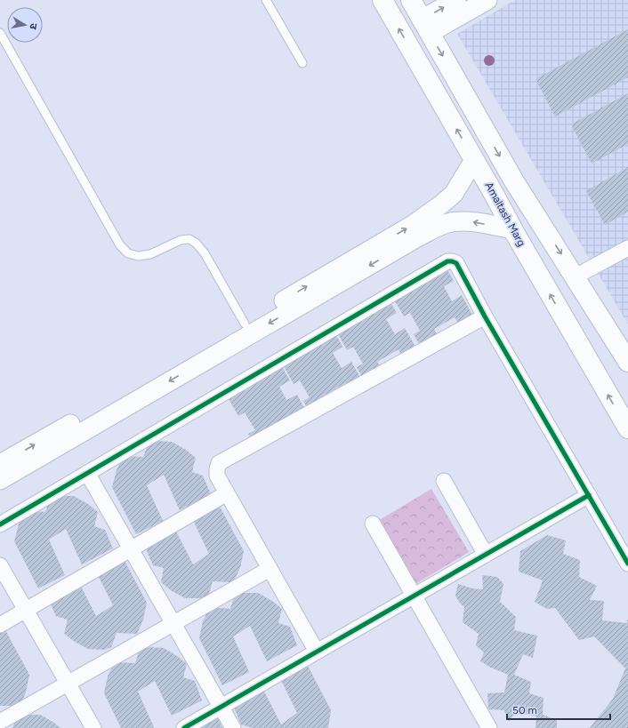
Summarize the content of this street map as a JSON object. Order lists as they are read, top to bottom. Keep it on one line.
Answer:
{"streets":{"main road":["Amaltash Marg"]},"scale_bar":"50 m","north":"right"}
